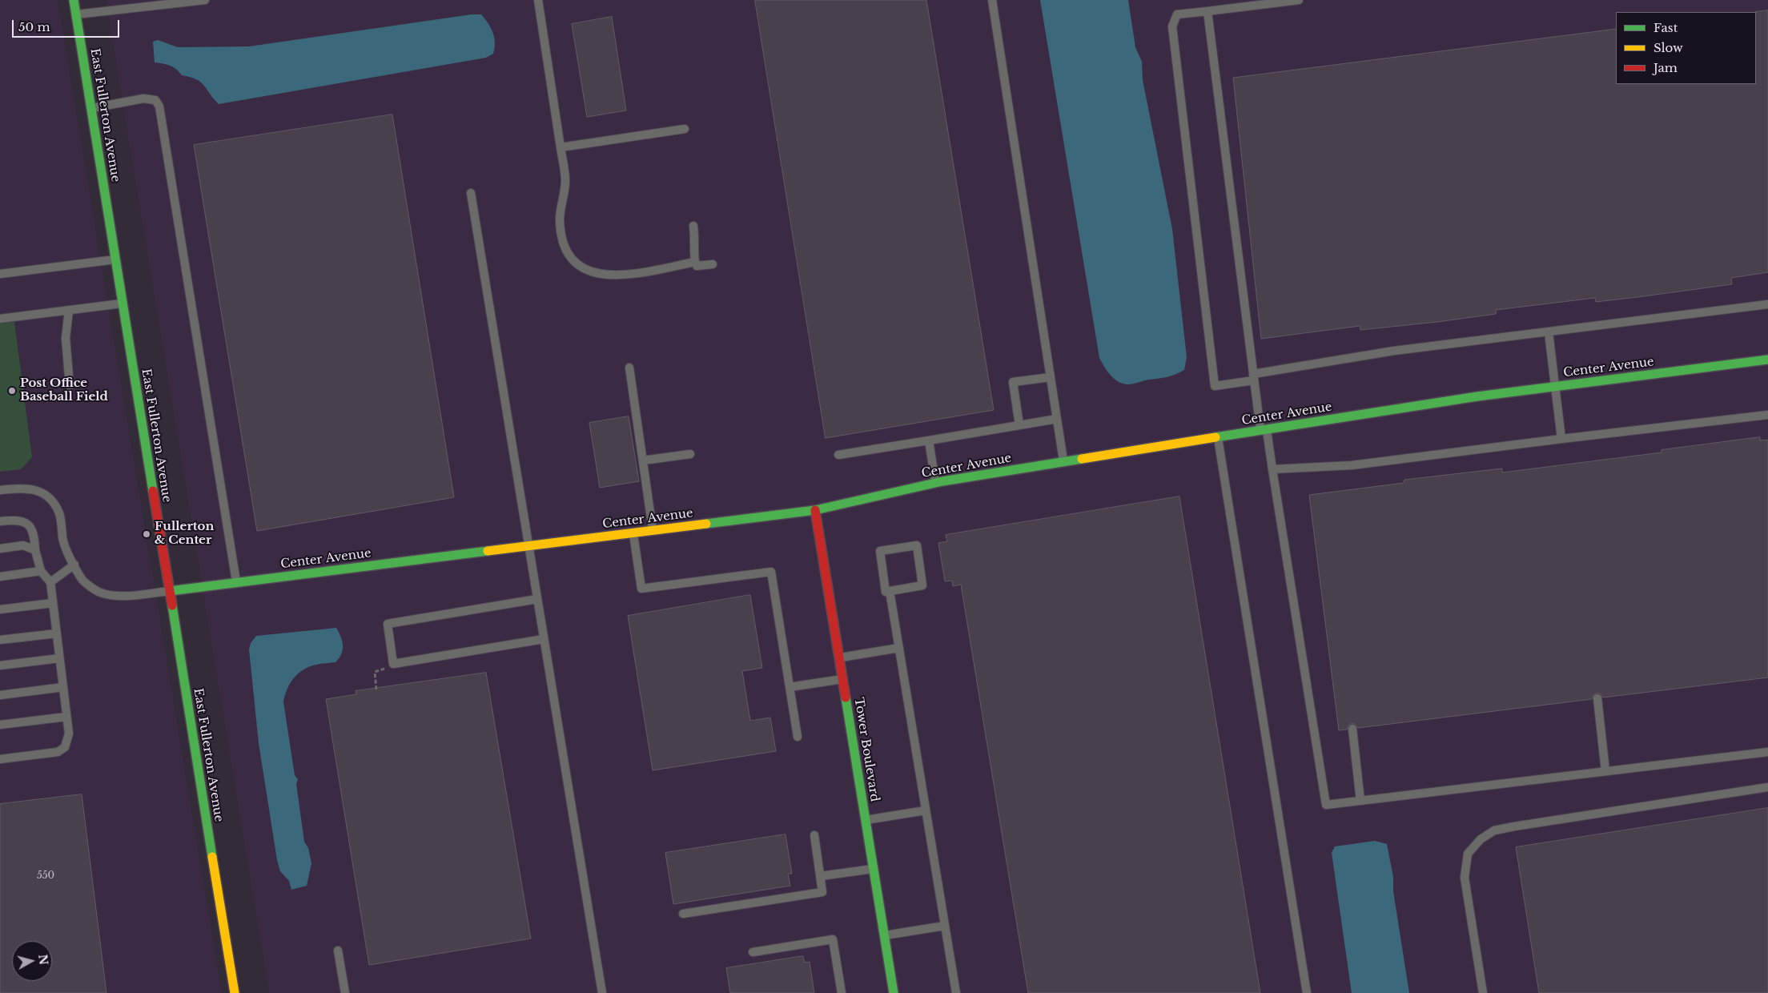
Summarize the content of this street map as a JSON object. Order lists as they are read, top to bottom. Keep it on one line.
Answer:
{"streets":{"street":["East Fullerton Avenue","Center Avenue","Tower Boulevard"]},"crossings":[["East Fullerton Avenue","Center Avenue"],["Center Avenue","Tower Boulevard"]],"places":["Post Office Baseball Field","Fullerton & Center"],"house_numbers":["550"],"legend":["Fast","Slow","Jam"],"scale_bar":"50 m","north":"right"}
